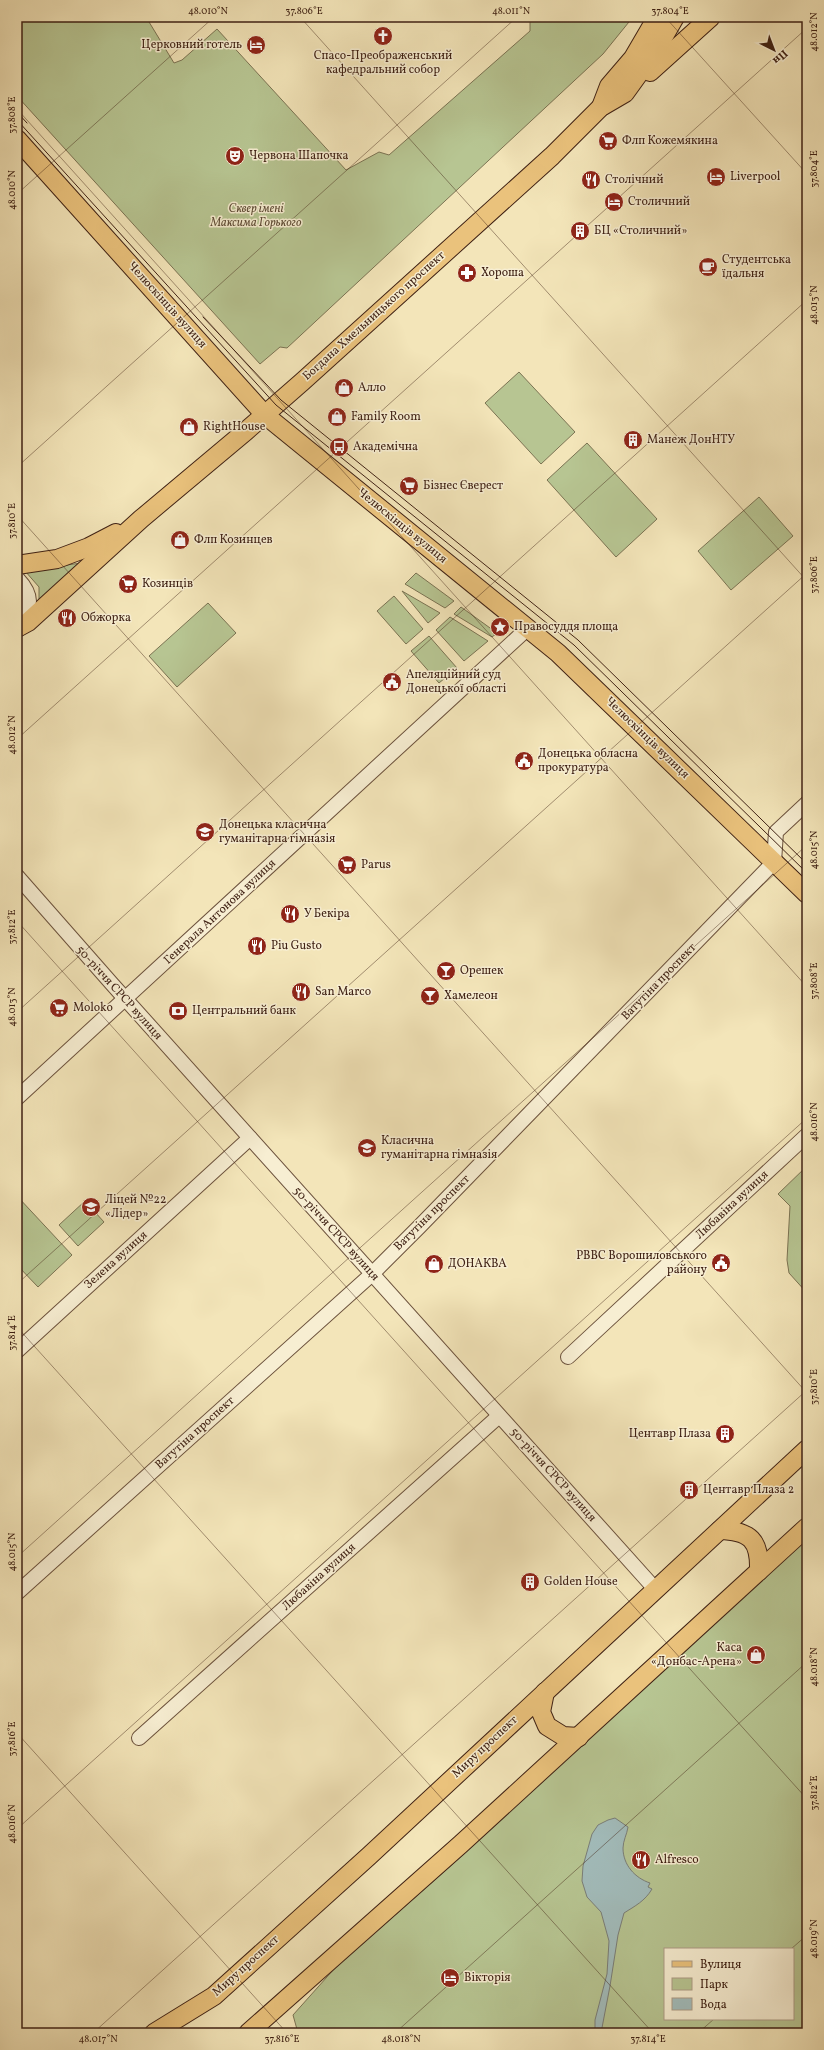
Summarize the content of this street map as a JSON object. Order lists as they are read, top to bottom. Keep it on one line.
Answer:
{"streets":{"main road":["Челюскінців вулиця","Богдана Хмельницького проспект","Миру проспект"],"street":["Генерала Антонова вулиця","Ватутіна проспект","50-річчя СРСР вулиця","Любавіна вулиця","Зелена вулиця"]},"crossings":[["Челюскінців вулиця","Богдана Хмельницького проспект"],["Челюскінців вулиця","Генерала Антонова вулиця"],["Челюскінців вулиця","Ватутіна проспект"],["Генерала Антонова вулиця","50-річчя СРСР вулиця"],["Ватутіна проспект","50-річчя СРСР вулиця"],["50-річчя СРСР вулиця","Любавіна вулиця"],["50-річчя СРСР вулиця","Зелена вулиця"],["50-річчя СРСР вулиця","Миру проспект"]],"parks":["Сквер імені Максима Горького"],"places":{"church":["Спасо-Преображенський кафедральний собор"],"hotel":["Церковний готель","Liverpool","Столичний","Вікторія"],"supermarket":["Флп Кожемякина","Бізнес Єверест","Козинців","Parus","Moloko"],"theatre":["Червона Шапочка"],"restaurant":["Столічний","Обжорка","У Бекіра","Piu Gusto","San Marco","Alfresco"],"building":["БЦ «Столичний»","Манеж ДонНТУ","Центавр Плаза","Центавр Плаза 2","Golden House"],"cafe":["Студентська їдальня"],"pharmacy":["Хороша"],"shop":["Алло","Family Room","RightHouse","Флп Козинцев","ДОНАКВА","Каса «Донбас-Арена»"],"bus stop":["Академічна"],"place":["Правосуддя площа"],"public building":["Апеляційний суд Донецької області","Донецька обласна прокуратура","РВВС Ворошиловського району"],"school or university":["Донецька класична гуманітарна гімназія","Класична гуманітарна гімназія","Ліцей №22 «Лідер»"],"bar":["Орешек","Хамелеон"],"bank":["Центральний банк"]},"legend":["Вулиця","Парк","Вода"],"north":"bottom right","coordinates":["48.010°N","37.806°E","48.011°N","37.804°E","48.012°N","37.808°E","48.013°N","37.810°E","48.015°N","37.812°E","48.016°N","37.814°E","48.018°N","37.816°E","48.019°N","48.017°N"]}
